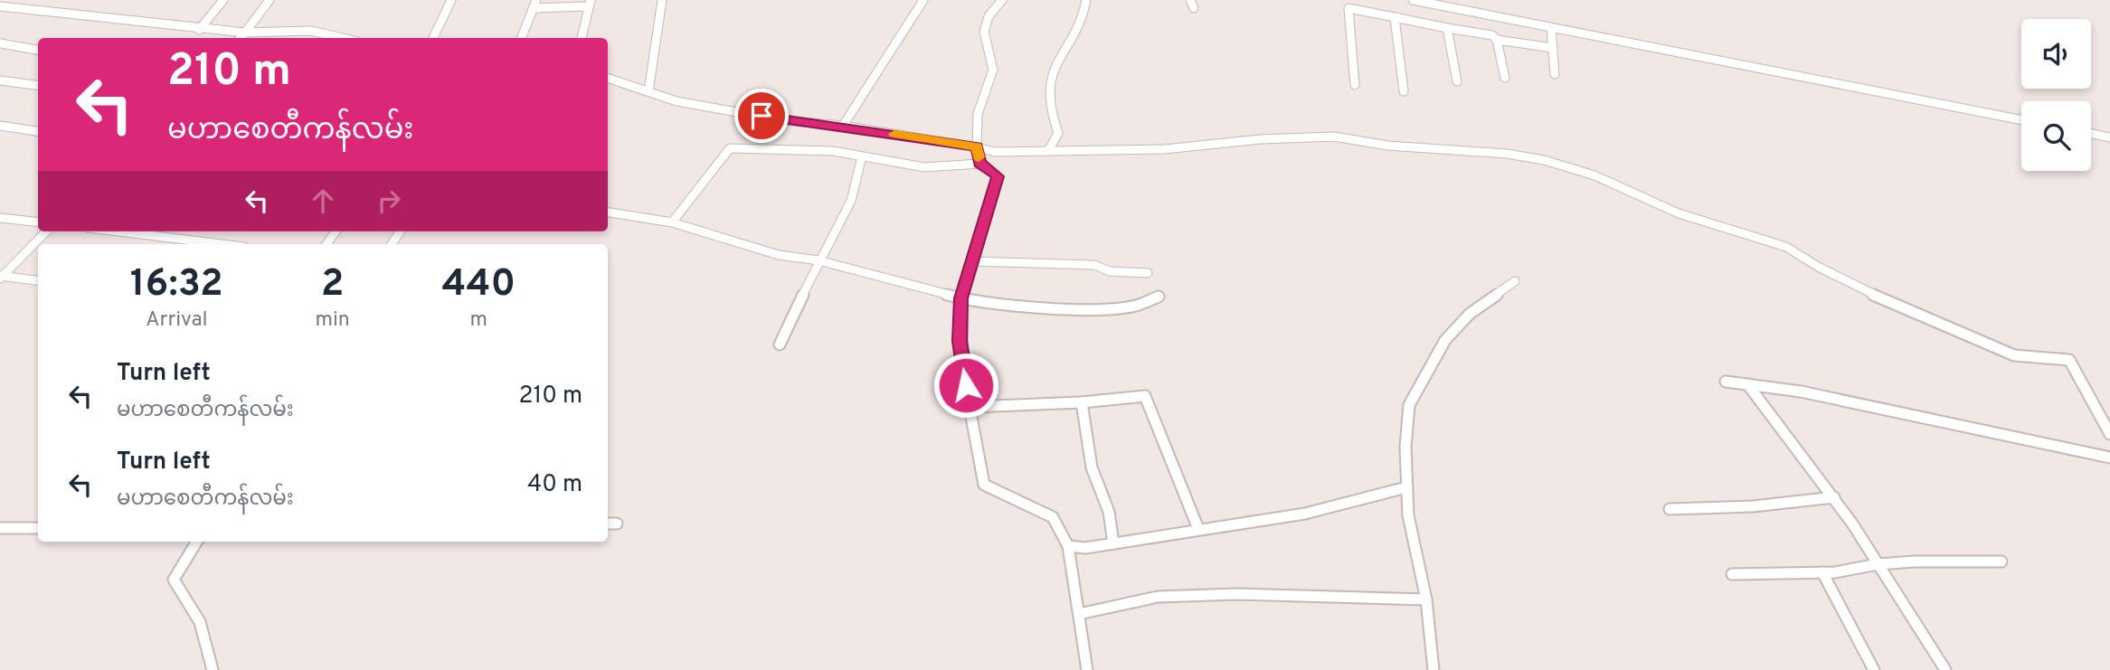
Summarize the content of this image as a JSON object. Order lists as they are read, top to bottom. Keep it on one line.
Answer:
{"page":{"turn":["210 m","မဟာစေတီကန်လမ်း"],"eta":["16:32","Arrival","2","min","440","m"],"list":[{"name":"Turn left","note":"မဟာစေတီကန်လမ်း","value":"210 m"},{"name":"Turn left","note":"မဟာစေတီကန်လမ်း","value":"40 m"}]}}
